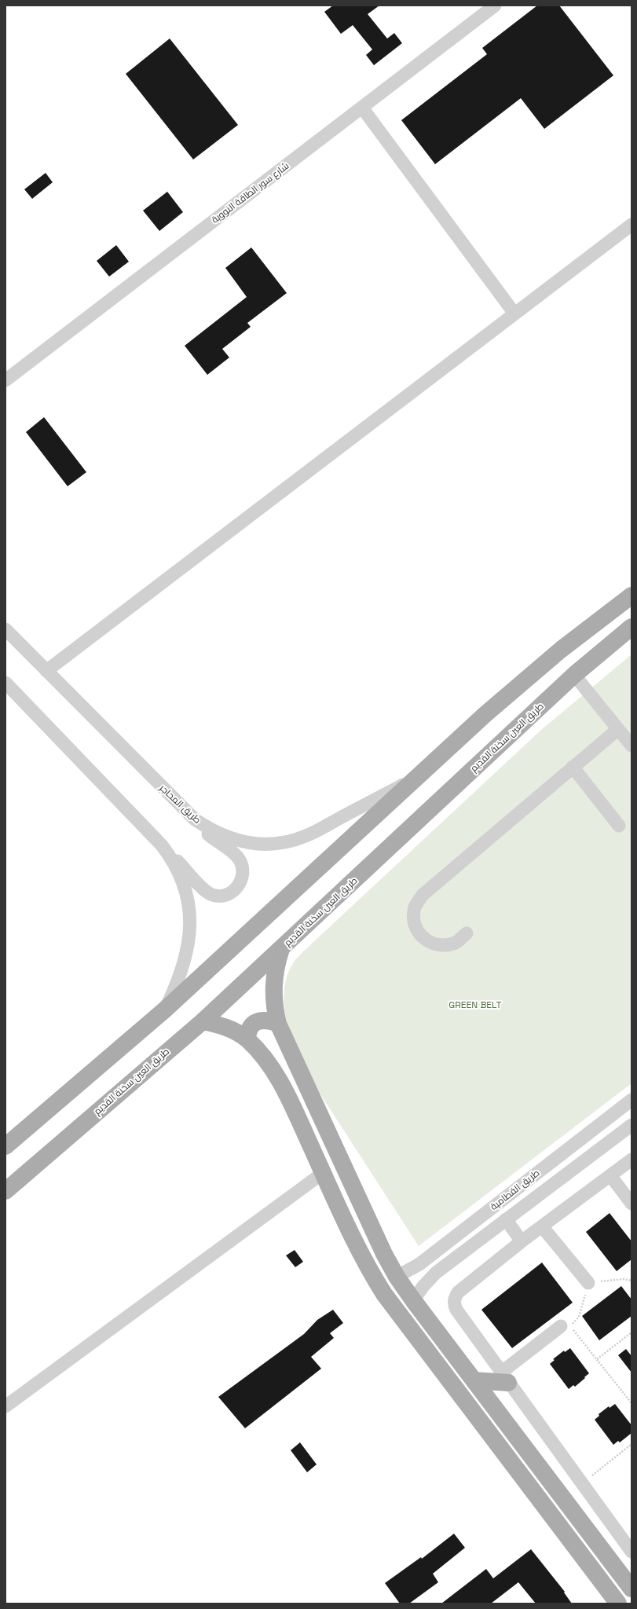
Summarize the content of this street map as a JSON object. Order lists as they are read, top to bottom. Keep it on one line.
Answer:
{"streets":{"main road":["طريق العين سخنة القديم"],"street":["شارع سور الطاقة النووية","طريق المحاجر","طريق القطامية"]},"parks":["GREEN BELT"]}
